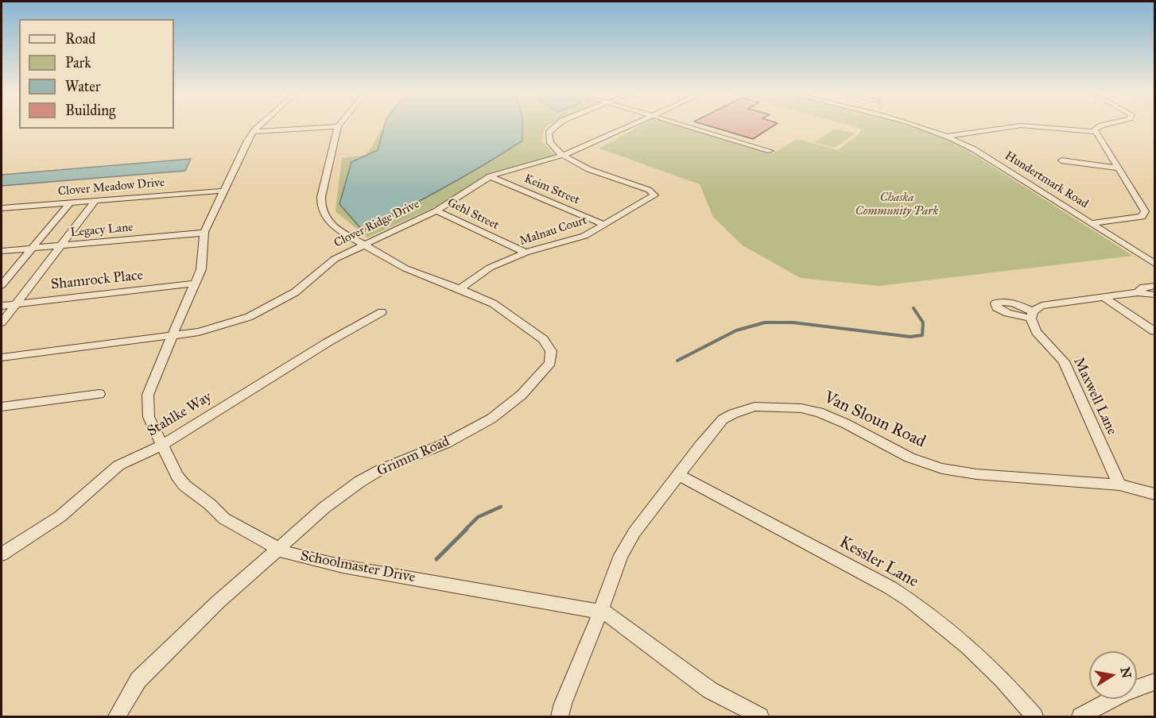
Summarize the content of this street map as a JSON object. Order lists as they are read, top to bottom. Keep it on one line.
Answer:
{"streets":{"street":["Hundertmark Road","Clover Meadow Drive","Keim Street","Gehl Street","Clover Ridge Drive","Legacy Lane","Malnau Court","Shamrock Place","Maxwell Lane","Stahlke Way","Van Sloun Road","Grimm Road","Kessler Lane","Schoolmaster Drive"]},"crossings":[["Clover Meadow Drive","Schoolmaster Drive"],["Keim Street","Clover Ridge Drive"],["Keim Street","Malnau Court"],["Gehl Street","Clover Ridge Drive"],["Gehl Street","Malnau Court"],["Clover Ridge Drive","Malnau Court"],["Clover Ridge Drive","Grimm Road"],["Clover Ridge Drive","Schoolmaster Drive"],["Legacy Lane","Schoolmaster Drive"],["Malnau Court","Grimm Road"],["Shamrock Place","Schoolmaster Drive"],["Maxwell Lane","Van Sloun Road"],["Stahlke Way","Schoolmaster Drive"],["Van Sloun Road","Kessler Lane"],["Van Sloun Road","Schoolmaster Drive"],["Grimm Road","Schoolmaster Drive"]],"parks":["Chaska Community Park"],"legend":["Road","Park","Water","Building"],"north":"right"}
